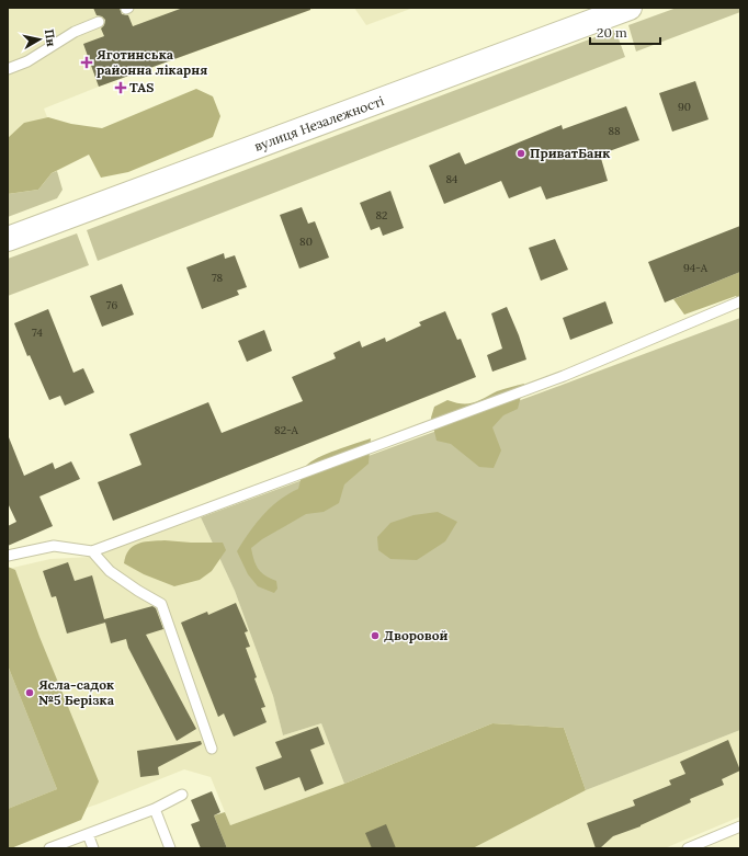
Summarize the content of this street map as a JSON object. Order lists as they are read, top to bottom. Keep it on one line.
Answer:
{"streets":{"main road":["вулиця Незалежності"]},"places":{"health":["Яготинська районна лікарня","TAS"],"other":["ПриватБанк","Дворовой","Ясла-садок №5 Берізка"]},"house_numbers":["90","88","84","82","80","94-А","78","76","74","82-А"],"scale_bar":"20 m","north":"right"}
